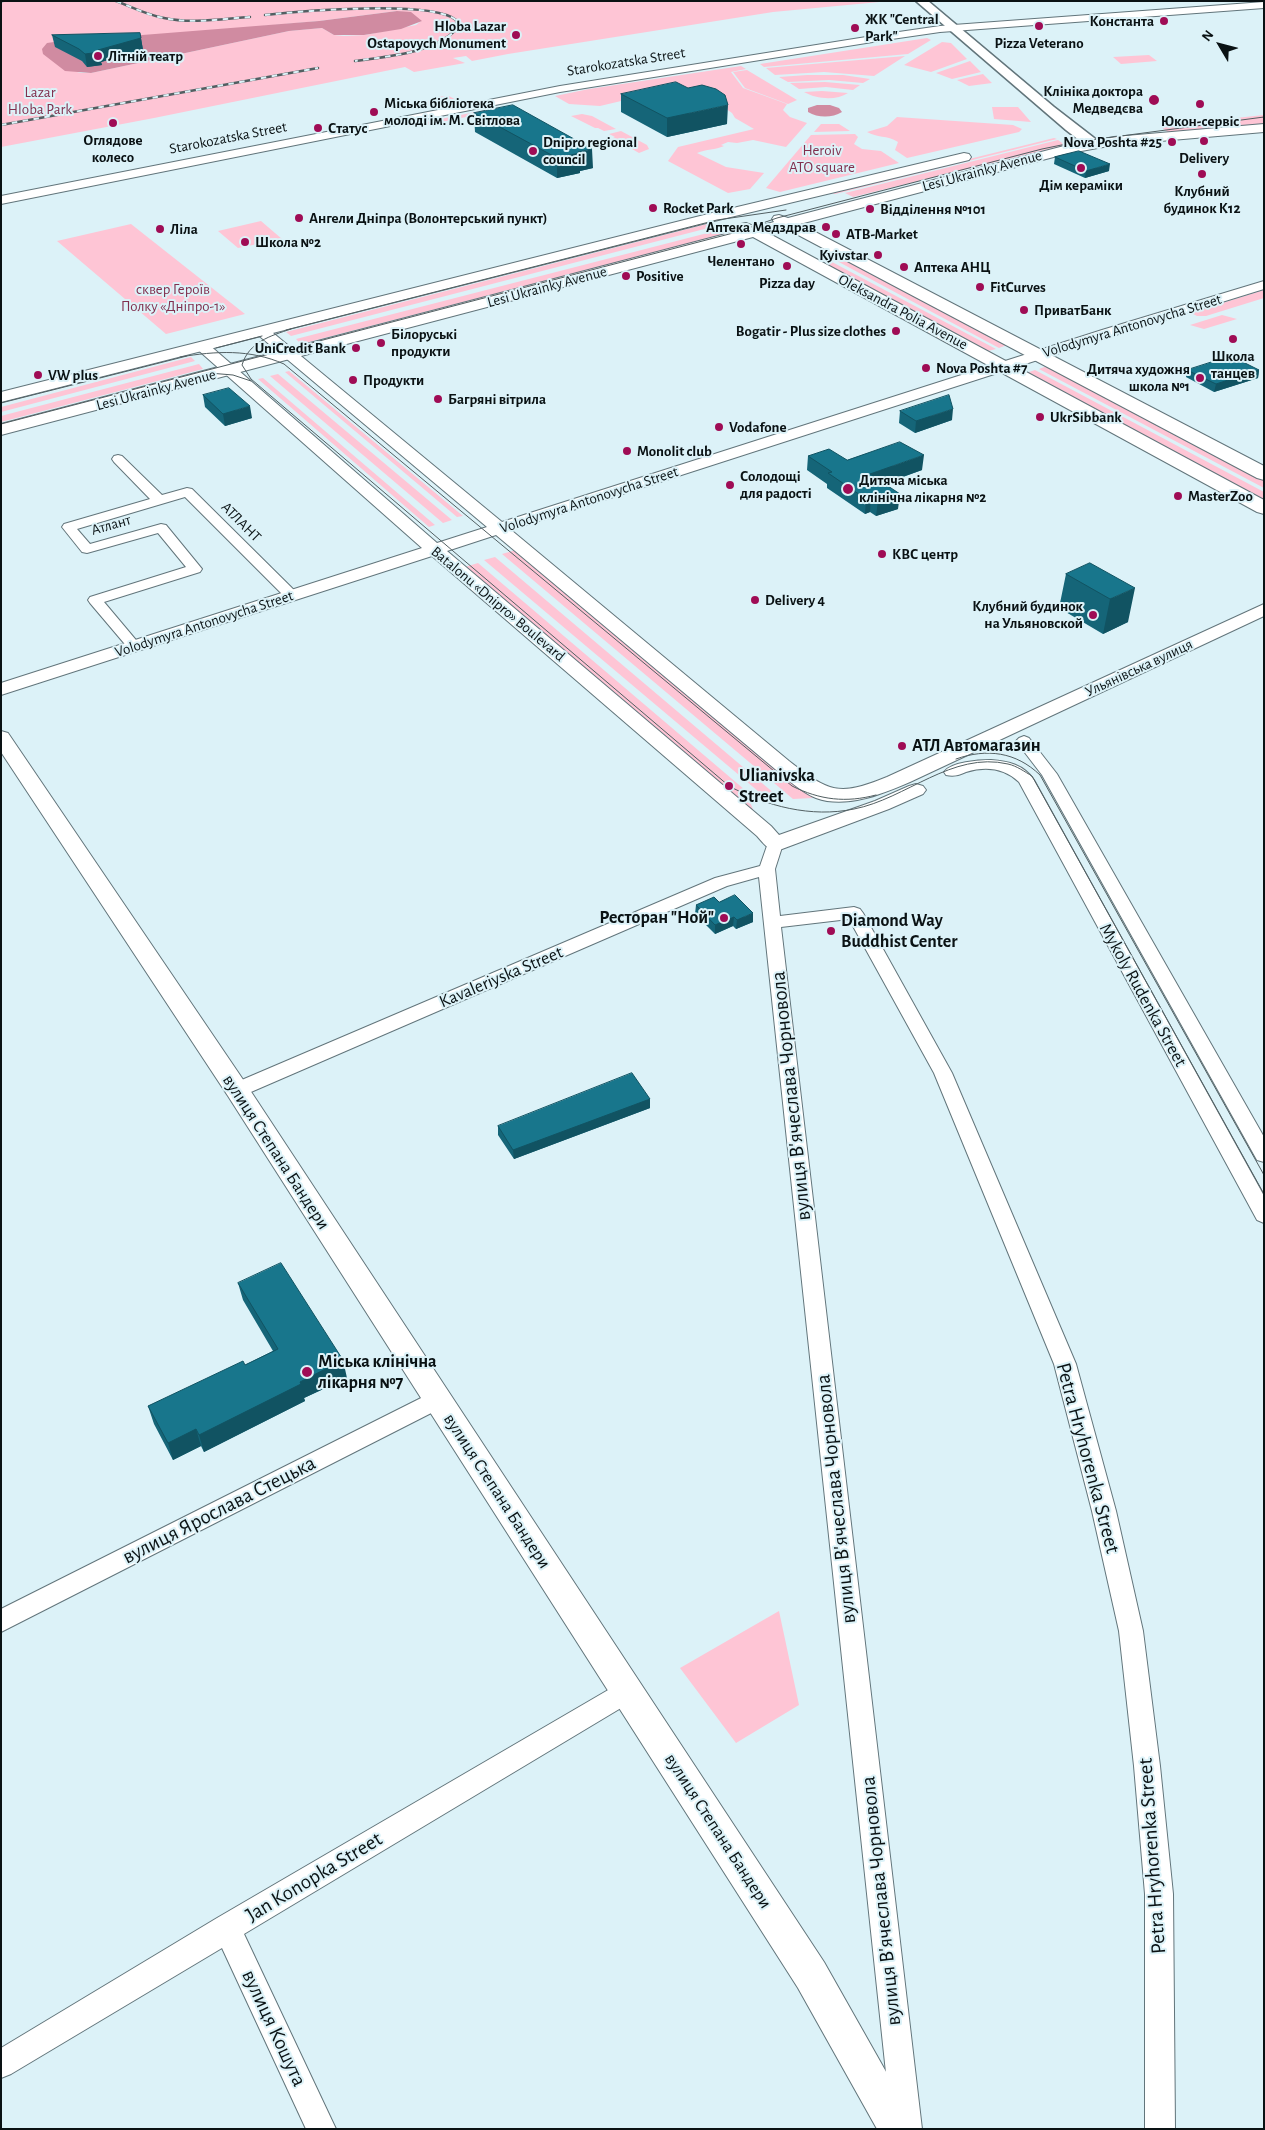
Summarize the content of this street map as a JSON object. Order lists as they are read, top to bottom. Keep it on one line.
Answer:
{"streets":{"main road":["Lesi Ukrainky Avenue","Oleksandra Polia Avenue"],"street":["Starokozatska Street","Volodymyra Antonovycha Street","АТЛАНТ","Атлант","Batalonu «Dnipro» Boulevard","Ульянівська вулиця","Kavaleriyska Street","Mykoly Rudenka Street","вулиця В'ячеслава Чорновола","вулиця Степана Бандери","Petra Hryhorenka Street","вулиця Ярослава Стецька","Jan Konopka Street","вулиця Кошута"]},"crossings":[["Lesi Ukrainky Avenue","Oleksandra Polia Avenue"],["Lesi Ukrainky Avenue","Batalonu «Dnipro» Boulevard"],["Oleksandra Polia Avenue","Volodymyra Antonovycha Street"],["Volodymyra Antonovycha Street","АТЛАНТ"],["Volodymyra Antonovycha Street","Атлант"],["Volodymyra Antonovycha Street","Batalonu «Dnipro» Boulevard"],["АТЛАНТ","Атлант"],["Batalonu «Dnipro» Boulevard","Ульянівська вулиця"],["Ульянівська вулиця","Mykoly Rudenka Street"],["Kavaleriyska Street","вулиця В'ячеслава Чорновола"],["Kavaleriyska Street","вулиця Степана Бандери"],["вулиця В'ячеслава Чорновола","Petra Hryhorenka Street"],["вулиця Степана Бандери","вулиця Ярослава Стецька"],["вулиця Степана Бандери","Jan Konopka Street"],["Jan Konopka Street","вулиця Кошута"]],"parks":["Lazar Hloba Park","Heroiv ATO square","сквер Героїв Полку «Дніпро-1»"],"places":["Константа","Pizza Veterano","ЖК \"Central Park\"","Hloba Lazar Ostapovych Monument","Літній театр","Клініка доктора Медведєва","Юкон-сервіс","Міська бібліотека молоді ім. М. Світлова","Оглядове колесо","Статус","Delivery","Nova Poshta #25","Dnipro regional council","Дім кераміки","Клубний будинок К12","Rocket Park","Відділення №101","Ангели Дніпра (Волонтерський пункт)","Аптека Медздрав","Ліла","ATB-Market","Школа №2","Челентано","Kyivstar","Pizza day","Аптека АНЦ","Positive","FitCurves","ПриватБанк","Bogatir - Plus size clothes","Школа танцев","Білоруські продукти","UniCredit Bank","Nova Poshta #7","VW plus","Дитяча художня школа №1","Продукти","Багряні вітрила","UkrSibbank","Vodafone","Monolit club","Солодощі для радості","Дитяча міська клінічна лікарня №2","MasterZoo","КВС центр","Delivery 4","Клубний будинок на Ульяновской","АТЛ Автомагазин","Ulianivska Street","Ресторан \"Ной\"","Diamond Way Buddhist Center","Міська клінічна лікарня №7"],"north":"top left"}
